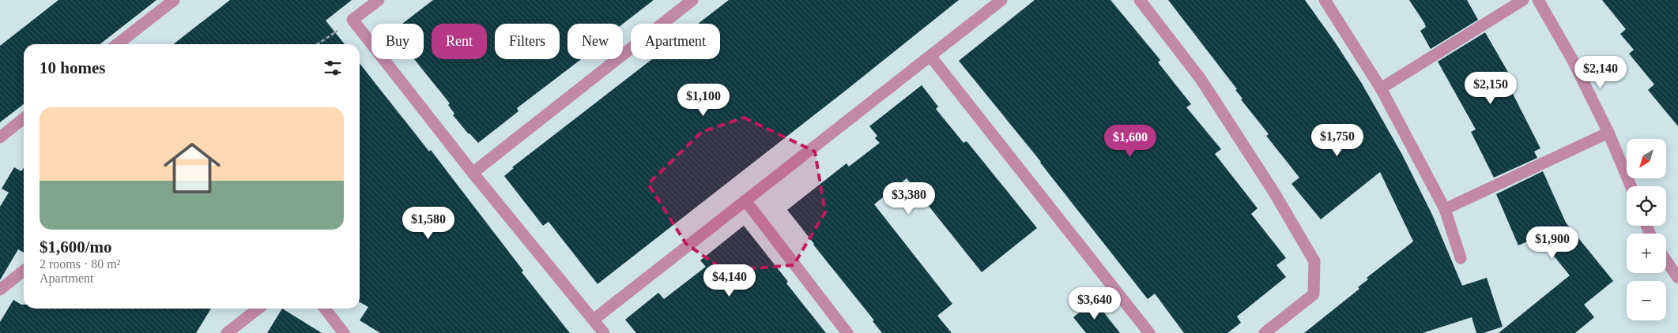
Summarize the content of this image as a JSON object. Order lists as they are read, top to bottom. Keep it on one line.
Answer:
{"north":"bottom left","page":{"chip":["Buy","Rent","Filters","New","Apartment"],"heading":"10 homes","price":["$2,140","$2,150","$1,100","$1,750","$1,600","$3,380","$1,580","$1,900","$4,140","$3,640"],"list":[{"name":"$1,600/mo","note":"2 rooms · 80 m² · Apartment"}],"map_buttons":["+","−"]}}
